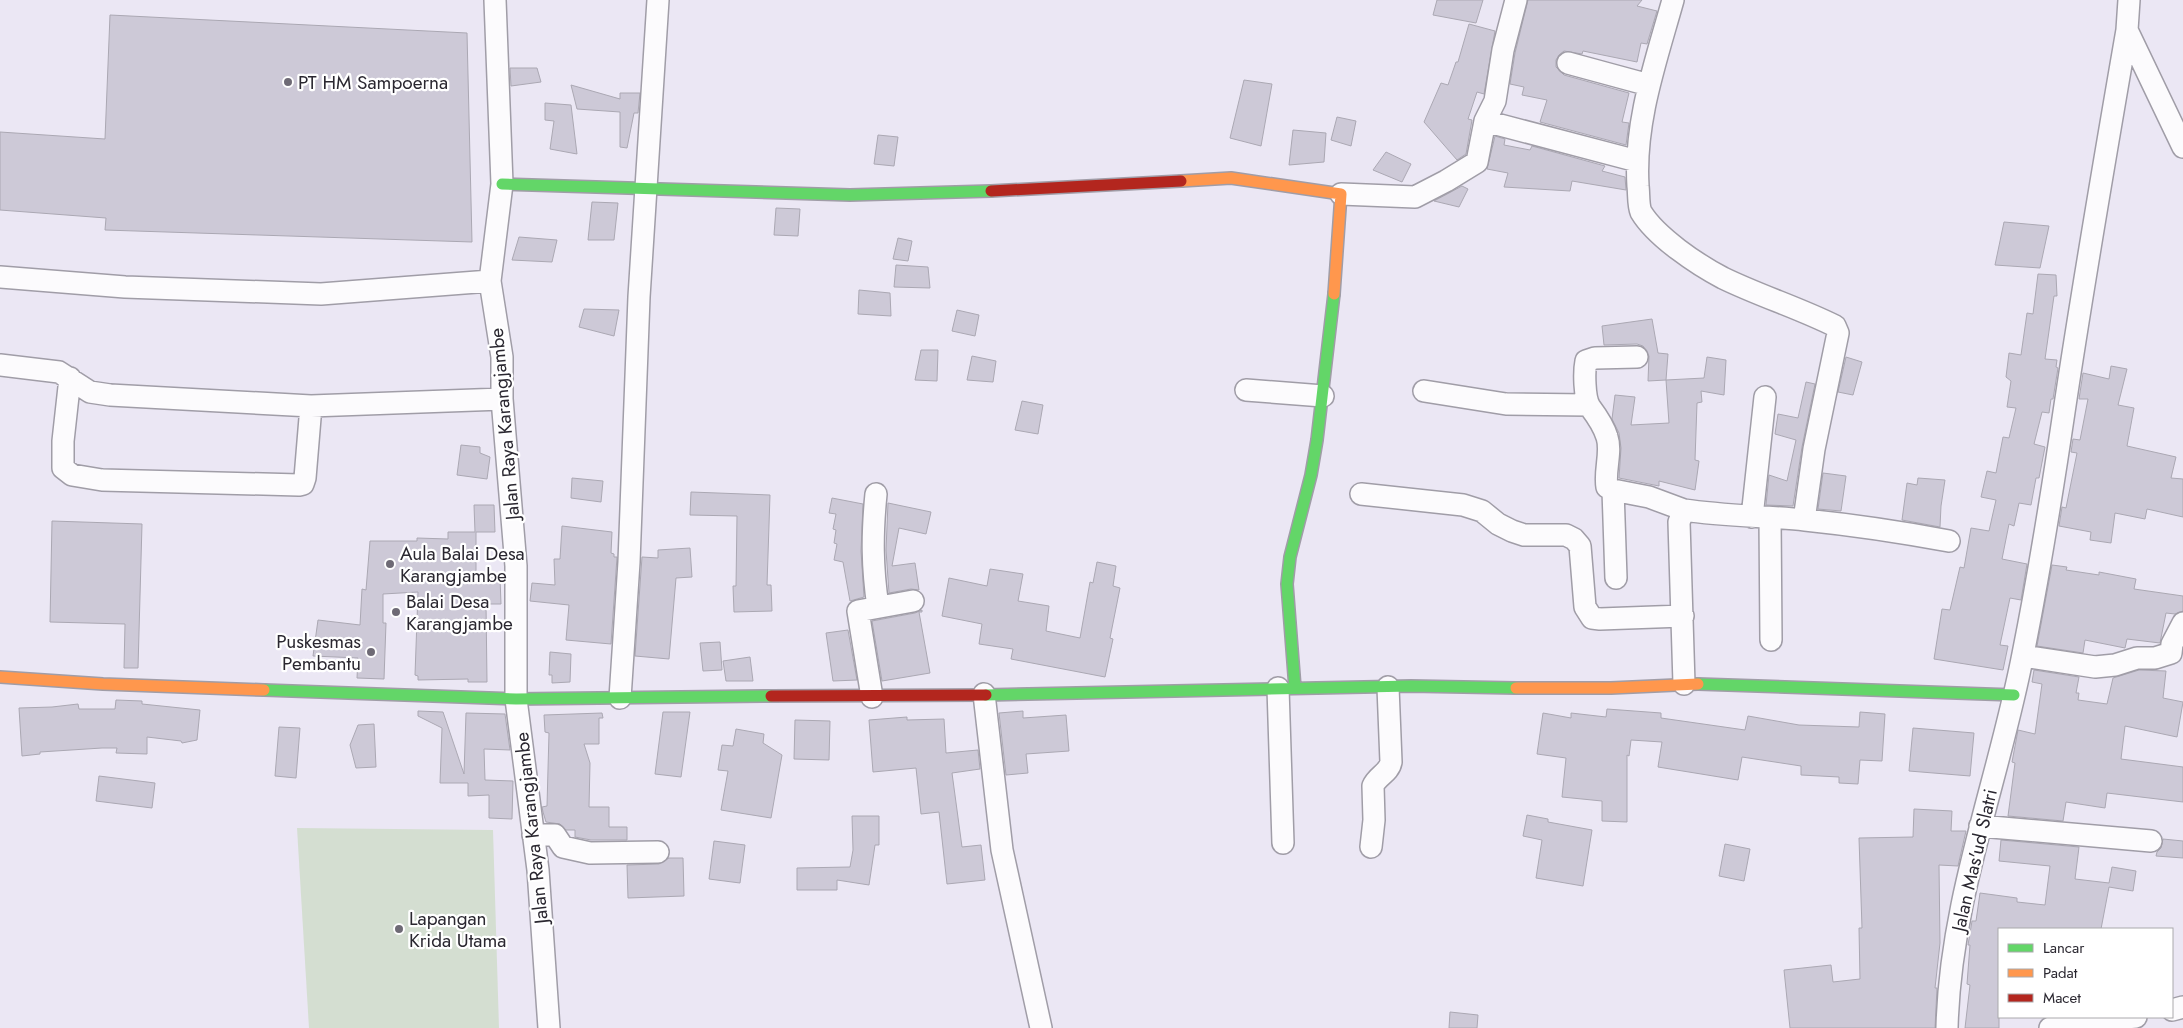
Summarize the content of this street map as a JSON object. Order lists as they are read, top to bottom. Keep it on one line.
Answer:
{"streets":{"street":["Jalan Raya Karangjambe","Jalan Mas'ud Slatri"]},"places":["PT HM Sampoerna","Aula Balai Desa Karangjambe","Balai Desa Karangjambe","Puskesmas Pembantu","Lapangan Krida Utama"],"legend":["Lancar","Padat","Macet"]}
